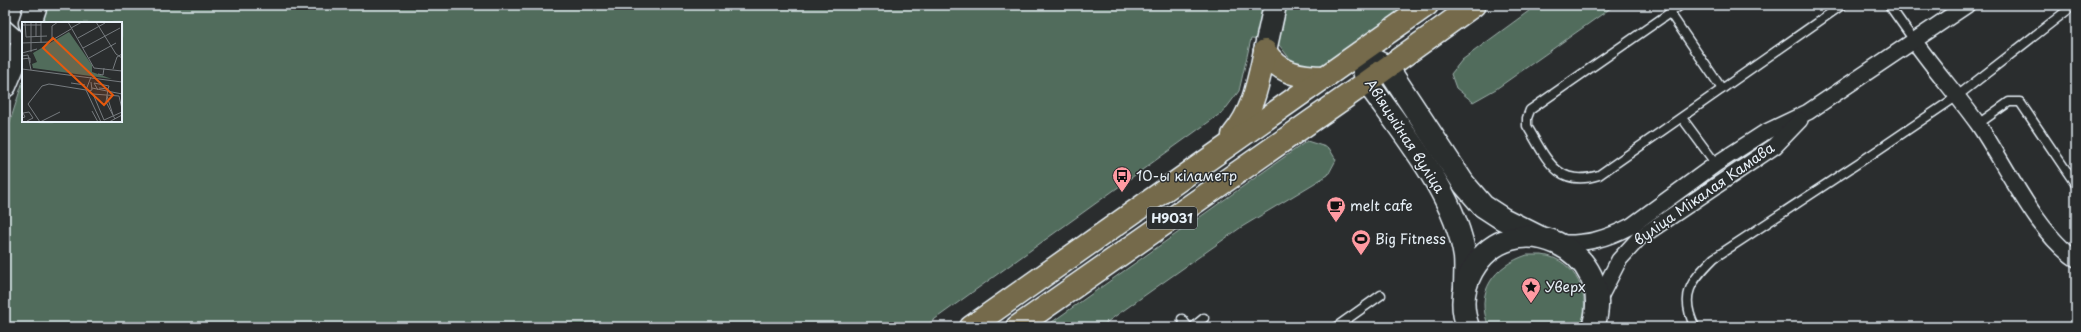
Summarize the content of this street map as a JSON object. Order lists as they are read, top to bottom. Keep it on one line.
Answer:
{"streets":{"main road":["Авіяцыйная вуліца","Н9031"],"street":["вуліца Мікалая Камава"]},"crossings":[["Авіяцыйная вуліца","вуліца Мікалая Камава"],["Авіяцыйная вуліца","Н9031"]],"places":{"bus stop":["10-ы кіламетр"],"cafe":["melt cafe"],"sports":["Big Fitness"],"place":["Уверх"]}}
